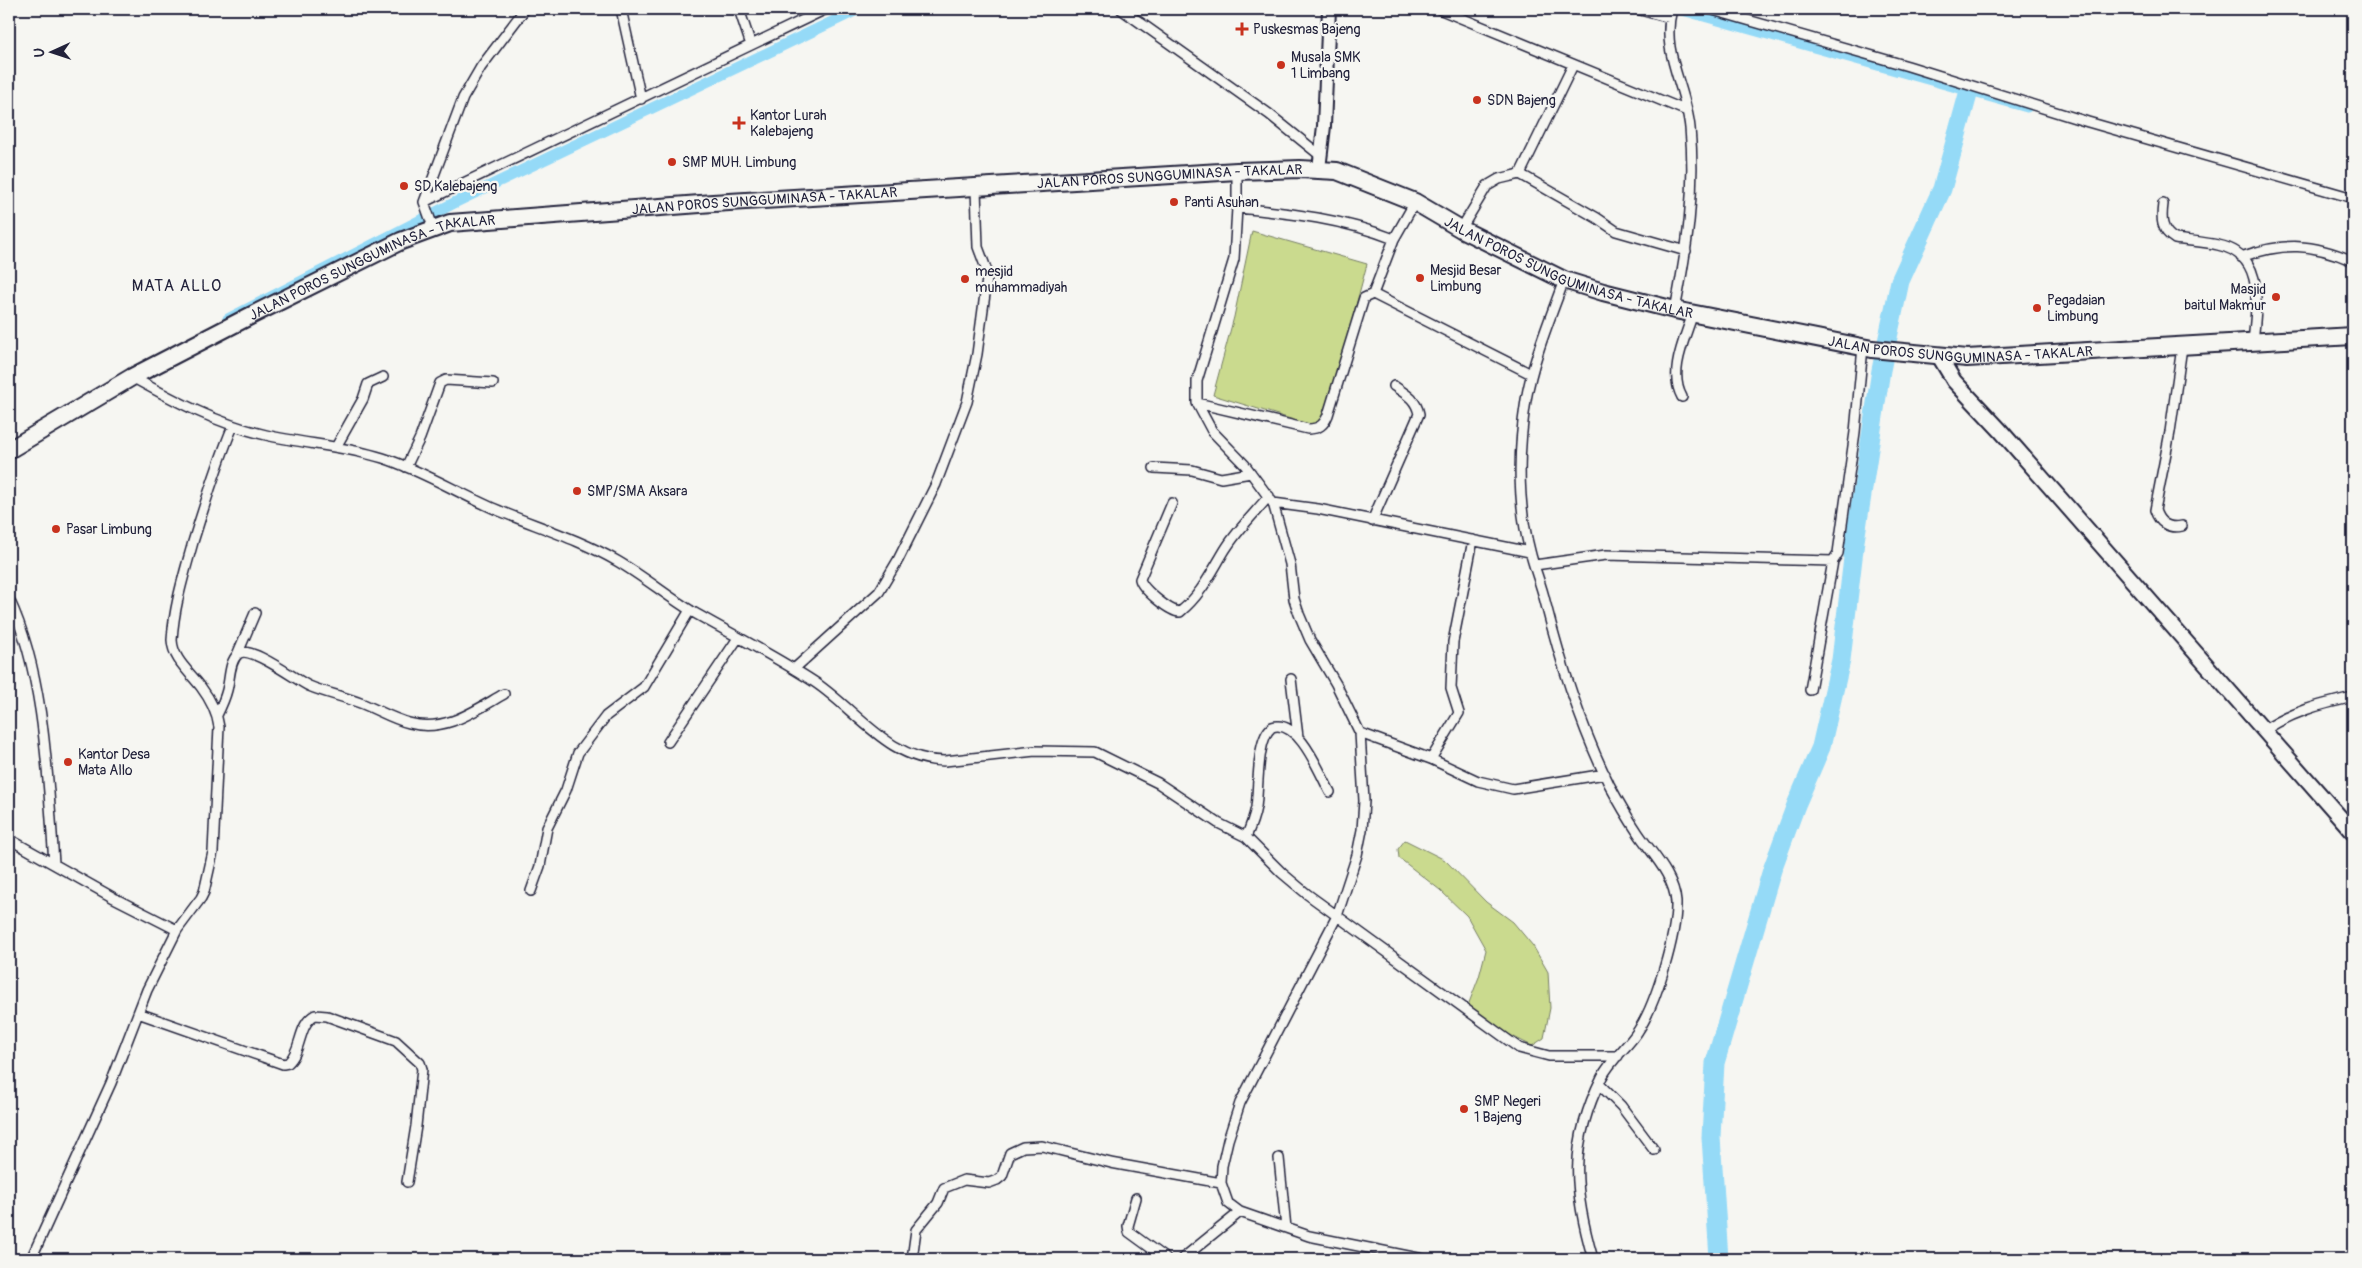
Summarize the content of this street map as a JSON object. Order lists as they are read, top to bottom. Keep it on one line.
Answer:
{"streets":{"highway":["JALAN POROS SUNGGUMINASA - TAKALAR"]},"districts":["MATA ALLO"],"places":{"health":["Puskesmas Bajeng","Kantor Lurah Kalebajeng"],"other":["Musala SMK 1 Limbang","SDN Bajeng","SMP MUH. Limbung","SD Kalebajeng","Panti Asuhan","Mesjid Besar Limbung","mesjid muhammadiyah","Masjid baitul Makmur","Pegadaian Limbung","SMP/SMA Aksara","Pasar Limbung","Kantor Desa Mata Allo","SMP Negeri 1 Bajeng"]},"north":"left"}
